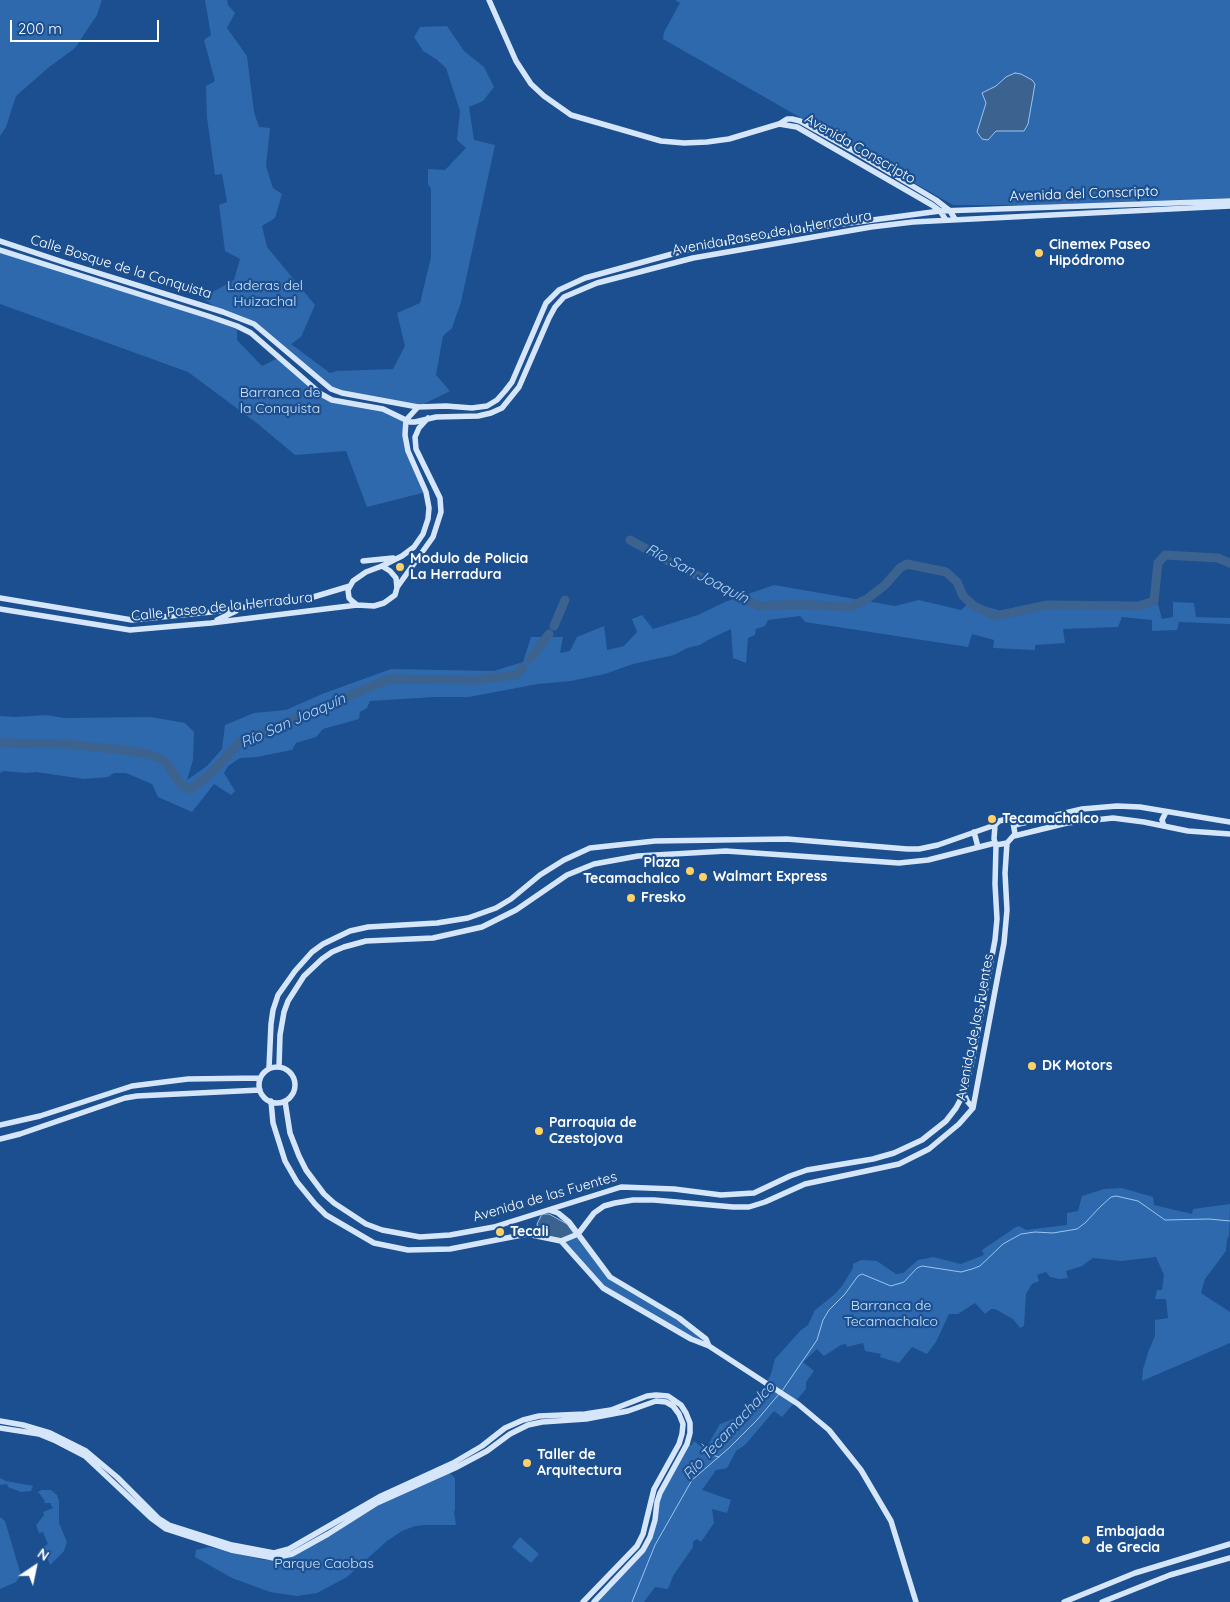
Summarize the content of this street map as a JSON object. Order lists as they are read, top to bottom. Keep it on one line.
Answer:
{"streets":{"main road":["Avenida Conscripto","Avenida del Conscripto","Avenida Paseo de la Herradura","Calle Bosque de la Conquista","Calle Paseo de la Herradura","Avenida de las Fuentes"]},"crossings":[["Avenida Conscripto","Avenida del Conscripto"],["Avenida Conscripto","Avenida Paseo de la Herradura"],["Avenida del Conscripto","Avenida Paseo de la Herradura"],["Avenida Paseo de la Herradura","Calle Bosque de la Conquista"]],"water":["Río San Joaquín","Río Tecamachalco"],"parks":["Laderas del Huizachal","Barranca de la Conquista","Barranca de Tecamachalco","Parque Caobas"],"places":["Cinemex Paseo Hipódromo","Modulo de Policia La Herradura","Tecamachalco","Plaza Tecamachalco","Walmart Express","Fresko","DK Motors","Parroquia de Czestojova","Tecali","Taller de Arquitectura","Embajada de Grecia"],"scale_bar":"200 m","north":"top right"}
